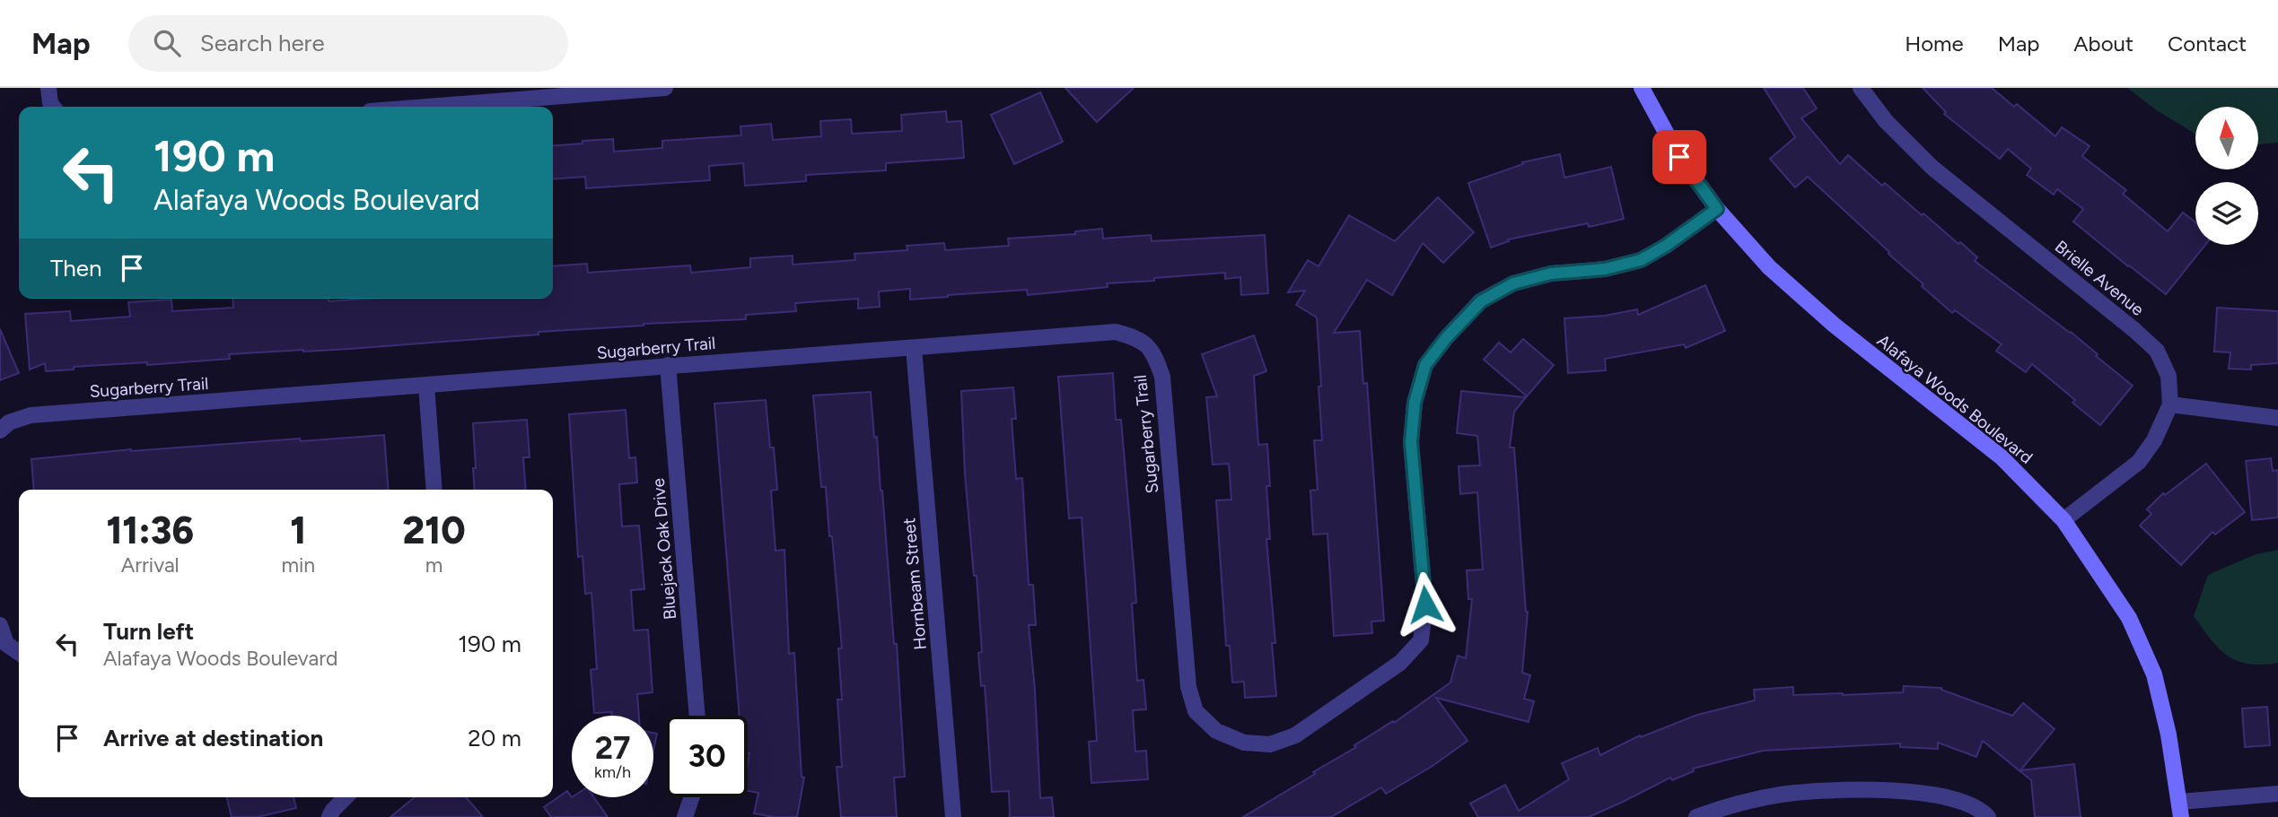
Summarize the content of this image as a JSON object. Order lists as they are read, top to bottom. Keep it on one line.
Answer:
{"streets":{"street":["Brielle Avenue","Sugarberry Trail","Alafaya Woods Boulevard","Bluejack Oak Drive","Hornbeam Street"]},"crossings":[["Brielle Avenue","Alafaya Woods Boulevard"],["Sugarberry Trail","Alafaya Woods Boulevard"],["Sugarberry Trail","Bluejack Oak Drive"],["Sugarberry Trail","Hornbeam Street"]],"north":"top","page":{"header":"Map","search":"Search here","nav":["Home","Map","About","Contact"],"turn":["190 m","Alafaya Woods Boulevard"],"then":"Then","eta":["11:36","Arrival","1","min","210","m"],"list":[{"name":"Turn left","note":"Alafaya Woods Boulevard","value":"190 m"},{"name":"Arrive at destination","value":"20 m"}],"speed":"27 km/h","limit":"30"}}
